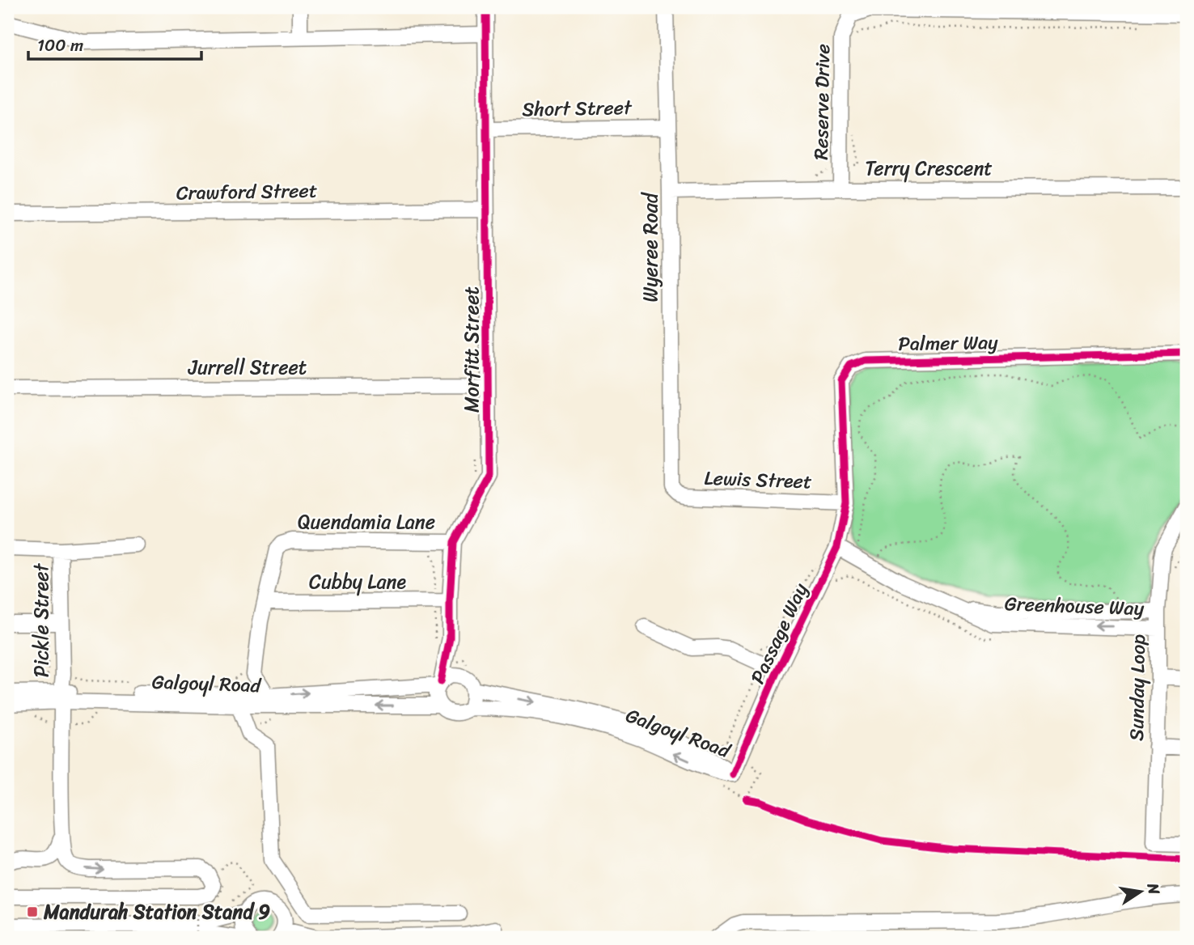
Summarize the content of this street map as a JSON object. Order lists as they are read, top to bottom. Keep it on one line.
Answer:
{"streets":{"street":["Reserve Drive","Short Street","Terry Crescent","Crawford Street","Wyeree Road","Palmer Way","Morfitt Street","Jurrell Street","Lewis Street","Quendamia Lane","Cubby Lane","Greenhouse Way","Pickle Street","Passage Way","Galgoyl Road","Sunday Loop"]},"crossings":[["Reserve Drive","Terry Crescent"],["Short Street","Wyeree Road"],["Short Street","Morfitt Street"],["Terry Crescent","Wyeree Road"],["Crawford Street","Morfitt Street"],["Wyeree Road","Lewis Street"],["Palmer Way","Lewis Street"],["Palmer Way","Passage Way"],["Morfitt Street","Jurrell Street"],["Morfitt Street","Quendamia Lane"],["Morfitt Street","Cubby Lane"],["Morfitt Street","Galgoyl Road"],["Lewis Street","Passage Way"],["Quendamia Lane","Cubby Lane"],["Greenhouse Way","Passage Way"],["Greenhouse Way","Sunday Loop"],["Pickle Street","Galgoyl Road"],["Passage Way","Galgoyl Road"]],"places":{"transit":["Mandurah Station Stand 9"]},"scale_bar":"100 m","north":"right"}
